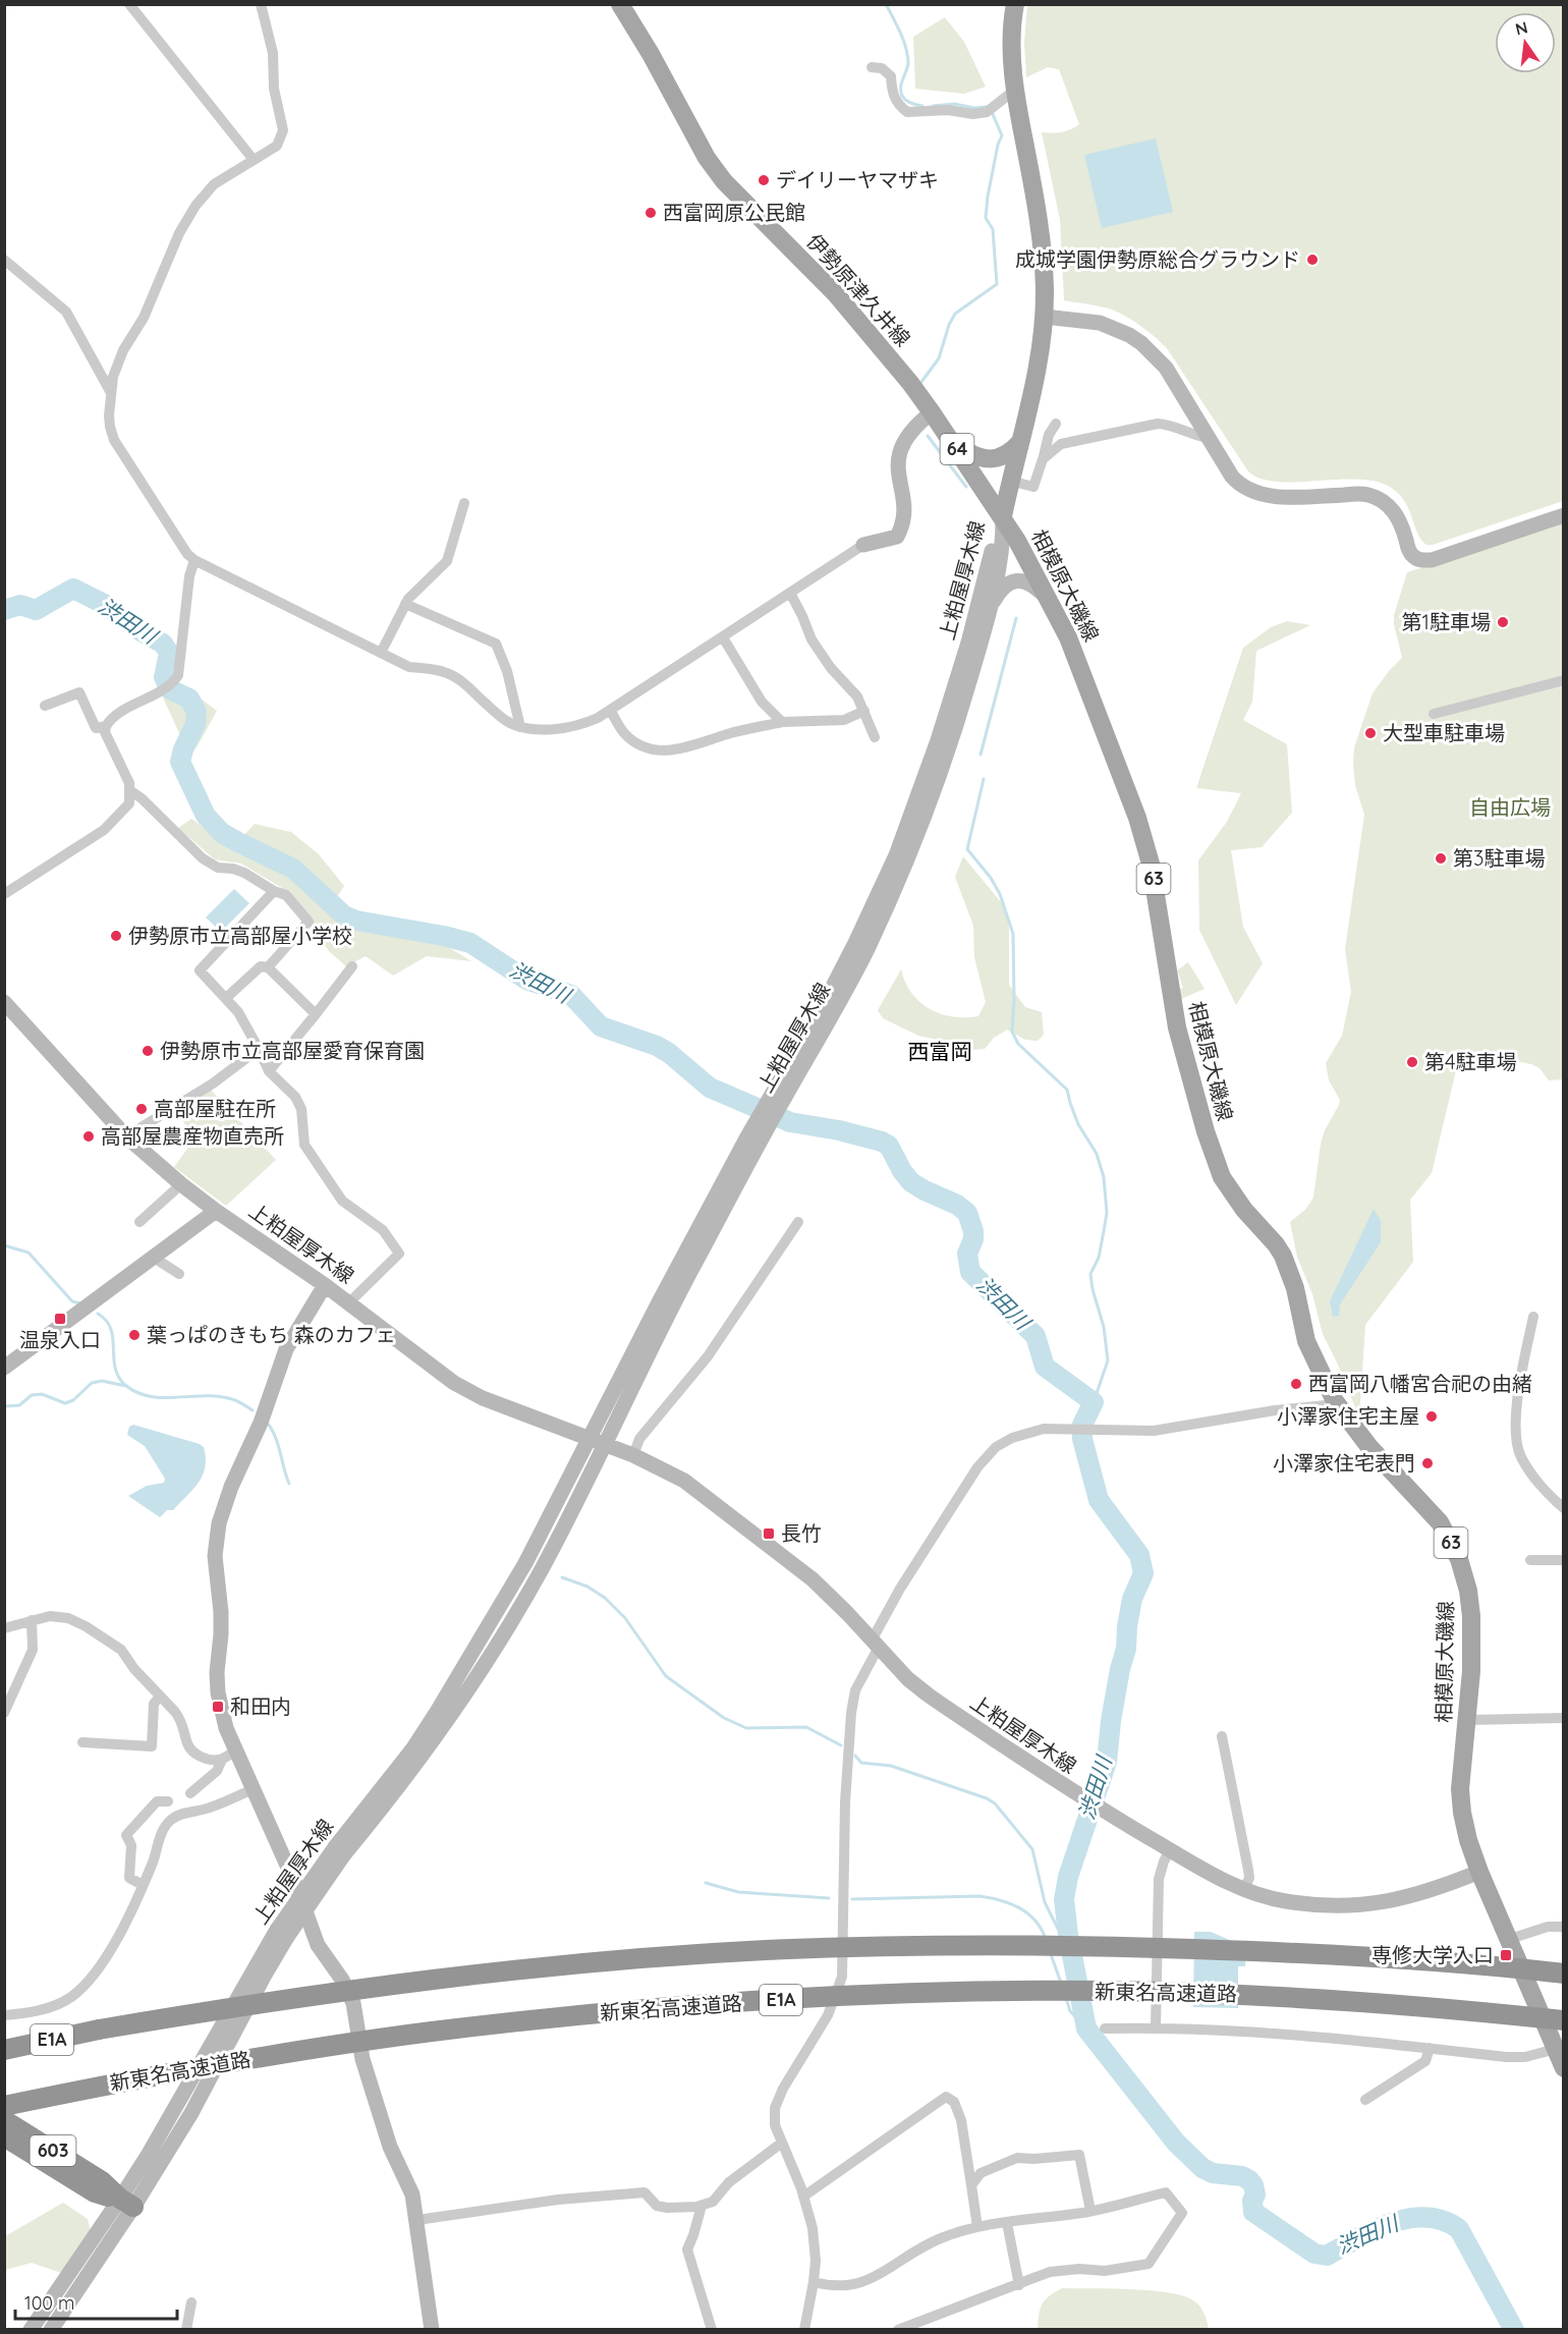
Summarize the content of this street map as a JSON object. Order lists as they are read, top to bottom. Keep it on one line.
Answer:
{"streets":{"highway":["新東名高速道路","E1A","603"],"main road":["伊勢原津久井線","64","上粕屋厚木線","相模原大磯線","63"]},"crossings":[["伊勢原津久井線","上粕屋厚木線"],["伊勢原津久井線","相模原大磯線"],["上粕屋厚木線","相模原大磯線"],["上粕屋厚木線","603"]],"districts":["西富岡"],"water":["渋田川"],"parks":["自由広場"],"places":{"other":["デイリーヤマザキ","西富岡原公民館","成城学園伊勢原総合グラウンド","第1駐車場","大型車駐車場","第3駐車場","伊勢原市立高部屋小学校","伊勢原市立高部屋愛育保育園","第4駐車場","高部屋駐在所","高部屋農産物直売所","葉っぱのきもち 森のカフェ","西富岡八幡宮合祀の由緒","小澤家住宅主屋","小澤家住宅表門"],"transit":["温泉入口","長竹","和田内","専修大学入口"]},"scale_bar":"100 m","north":"top"}
